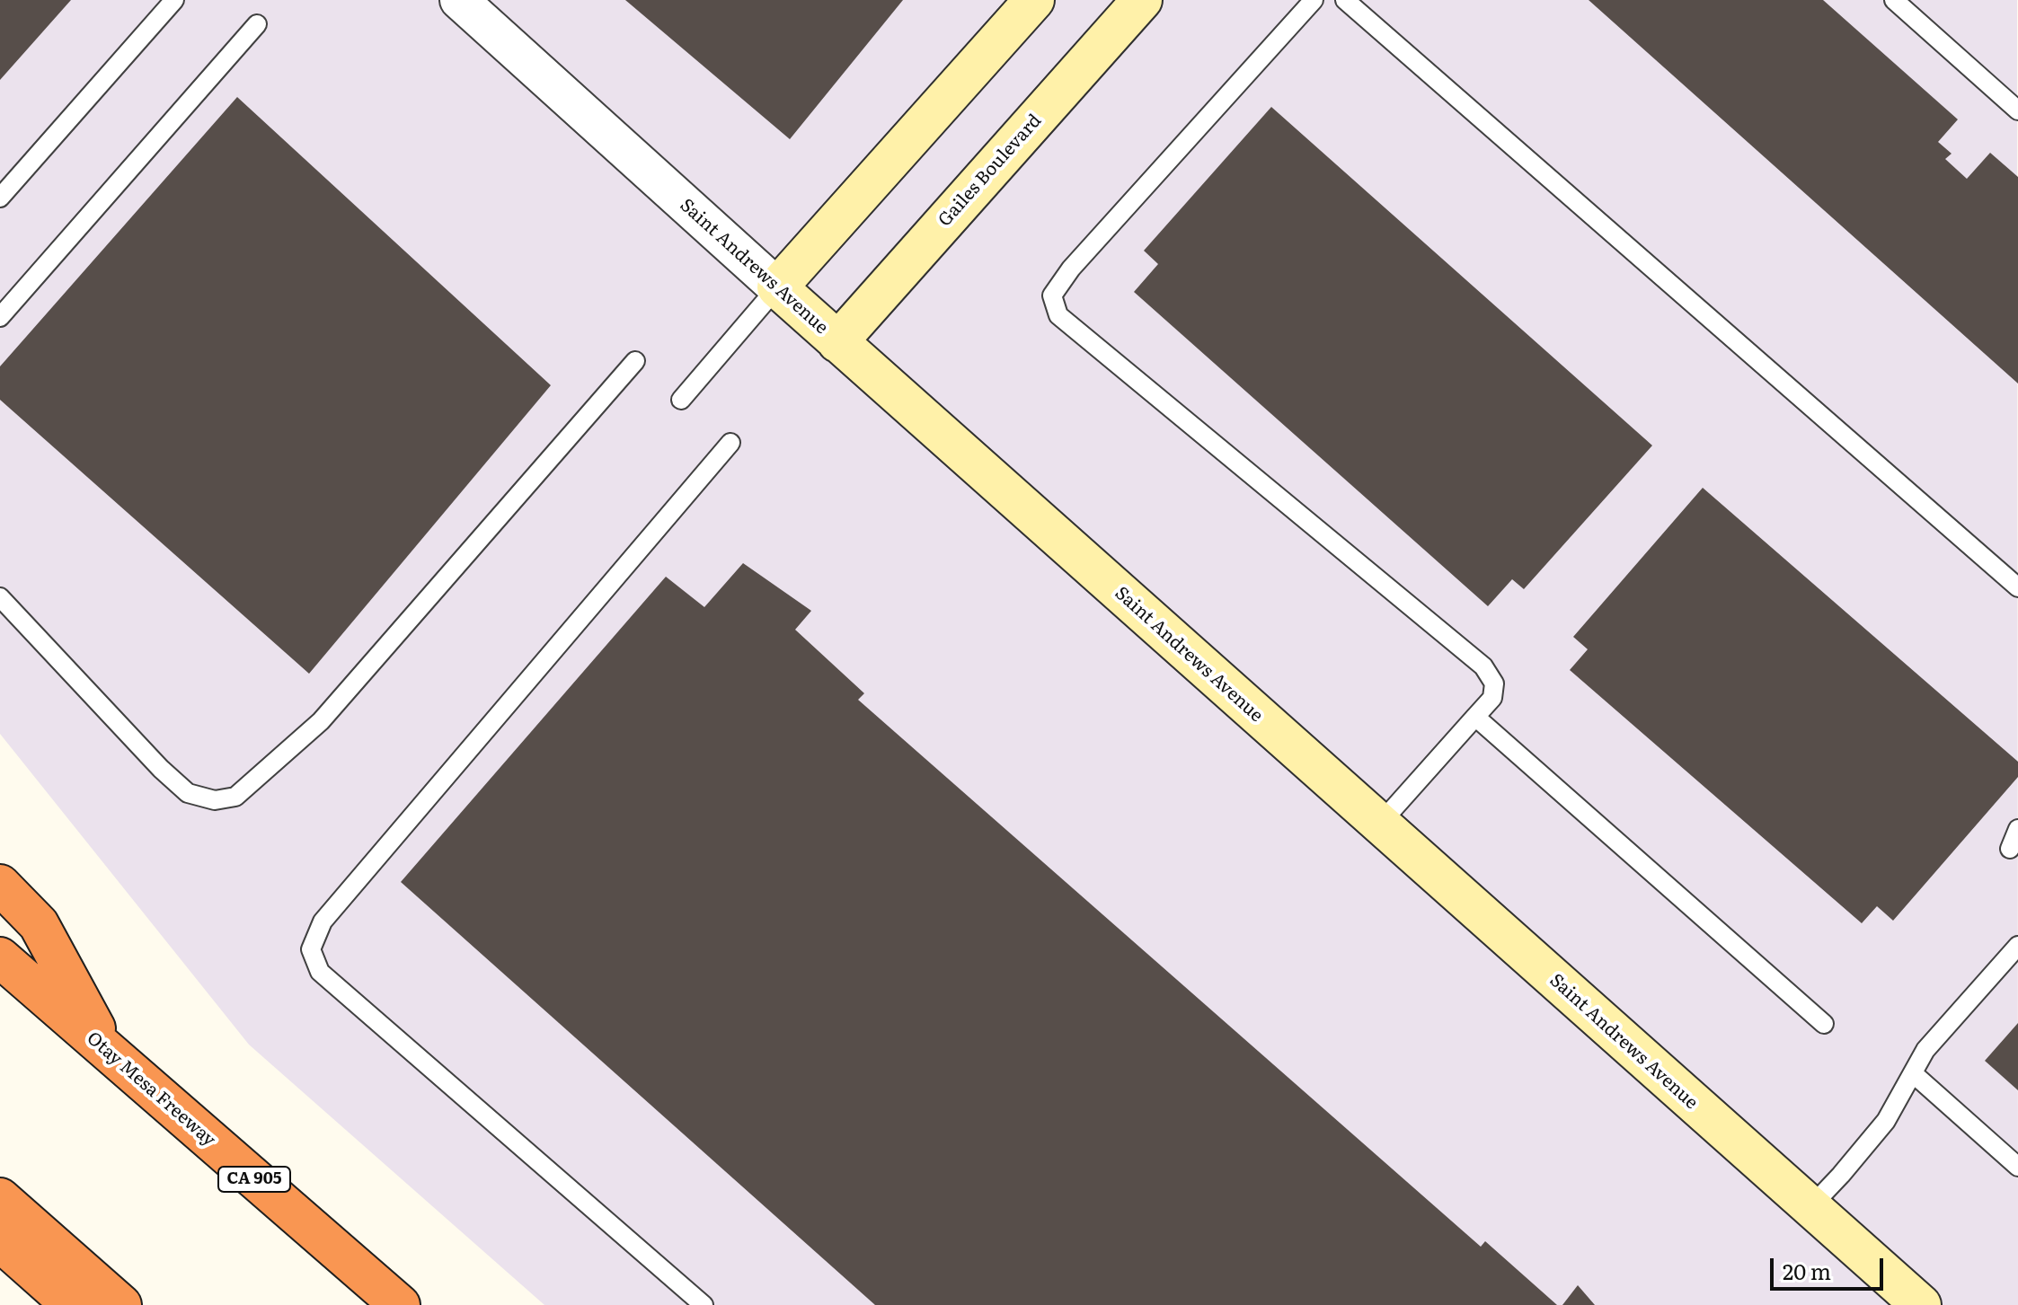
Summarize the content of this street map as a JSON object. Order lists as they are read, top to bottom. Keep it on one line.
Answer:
{"streets":{"highway":["Otay Mesa Freeway","CA 905"],"street":["Gailes Boulevard","Saint Andrews Avenue"]},"crossings":[["Gailes Boulevard","Saint Andrews Avenue"]],"scale_bar":"20 m"}
